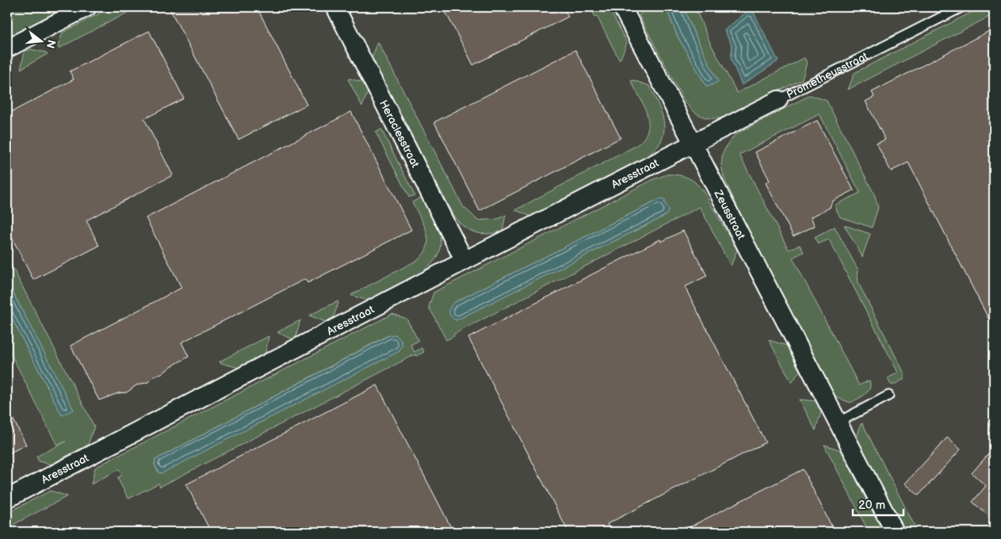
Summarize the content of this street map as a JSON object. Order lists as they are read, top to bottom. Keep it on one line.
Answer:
{"streets":{"street":["Prometheusstraat","Heraclesstraat","Aresstraat","Zeusstraat"]},"crossings":[["Prometheusstraat","Aresstraat"],["Prometheusstraat","Zeusstraat"],["Heraclesstraat","Aresstraat"],["Aresstraat","Zeusstraat"]],"scale_bar":"20 m","north":"right"}
